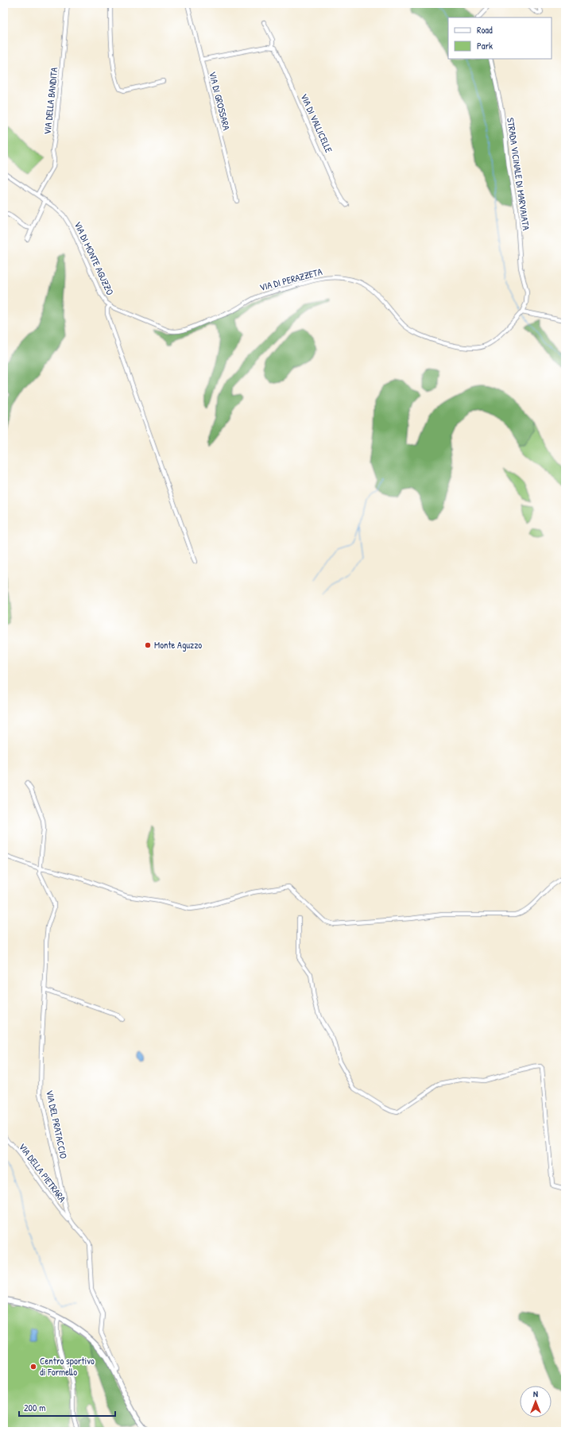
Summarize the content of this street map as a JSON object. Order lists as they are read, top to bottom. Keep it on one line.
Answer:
{"streets":{"street":["VIA DELLA BANDITA","VIA DI GROSSARA","VIA DI VALLICELLE","STRADA VICINALE DI MARVAIATA","VIA DI MONTE AGUZZO","VIA DI PERAZZETA","VIA DEL PRATACCIO","VIA DELLA PIETRARA"]},"crossings":[["VIA DELLA BANDITA","VIA DI MONTE AGUZZO"],["STRADA VICINALE DI MARVAIATA","VIA DI PERAZZETA"],["VIA DI MONTE AGUZZO","VIA DI PERAZZETA"],["VIA DEL PRATACCIO","VIA DELLA PIETRARA"]],"places":["Monte Aguzzo","Centro sportivo di Formello"],"legend":["Road","Park"],"scale_bar":"200 m","north":"top"}
